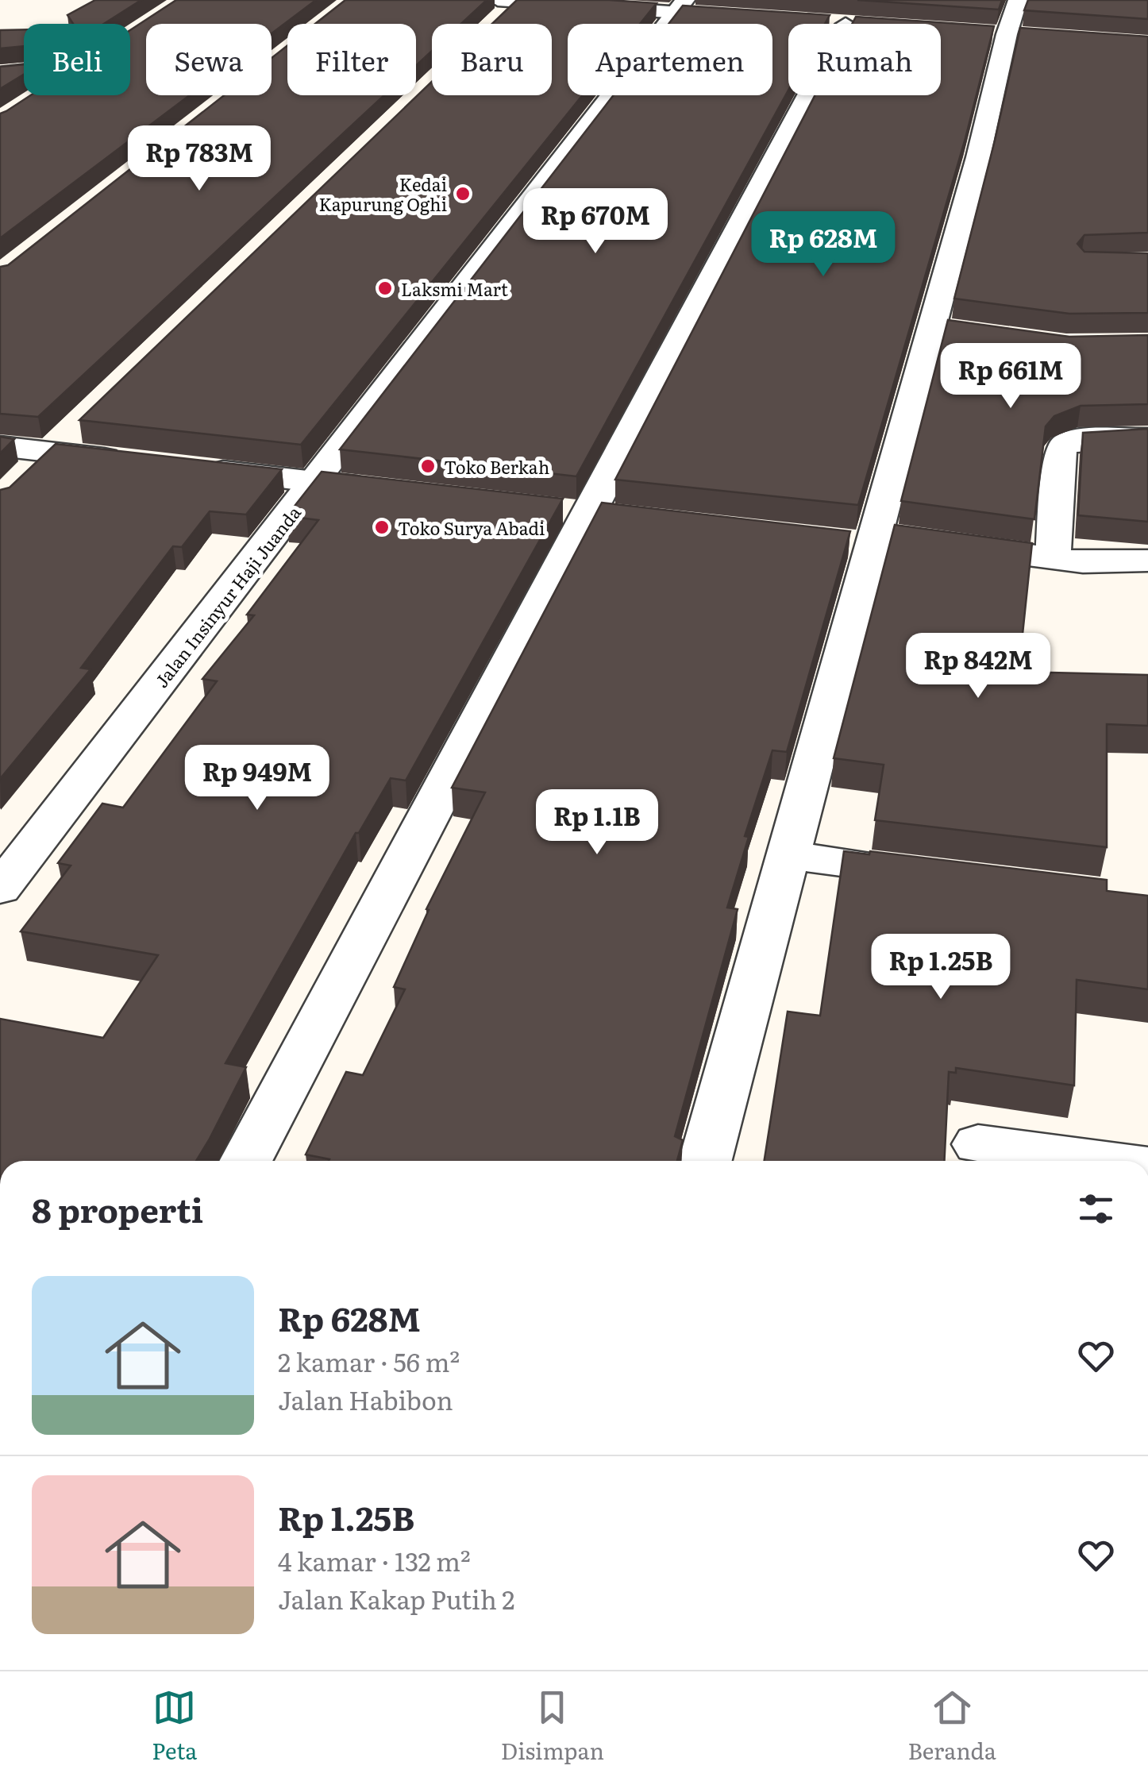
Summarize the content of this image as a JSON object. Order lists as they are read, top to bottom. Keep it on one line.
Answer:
{"streets":{"street":["Jalan Insinyur Haji Juanda"]},"places":["Kedai Kapurung Oghi","Laksmi Mart","Toko Berkah","Toko Surya Abadi"],"page":{"chip":["Beli","Sewa","Filter","Baru","Apartemen","Rumah"],"price":["Rp 783M","Rp 670M","Rp 628M","Rp 661M","Rp 842M","Rp 949M","Rp 1.1B","Rp 1.25B"],"heading":"8 properti","list":[{"name":"Rp 628M","note":"2 kamar · 56 m² · Jalan Habibon"},{"name":"Rp 1.25B","note":"4 kamar · 132 m² · Jalan Kakap Putih 2"}],"tabs":["Peta","Disimpan","Beranda"]}}
